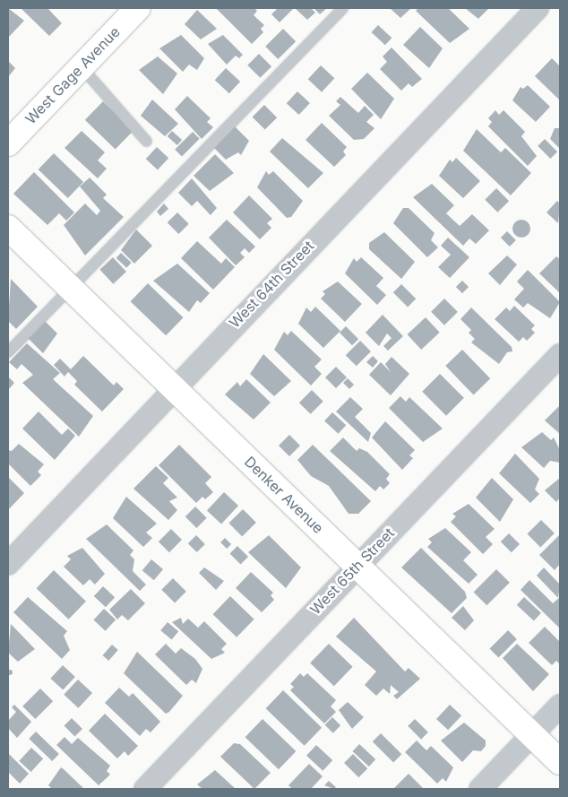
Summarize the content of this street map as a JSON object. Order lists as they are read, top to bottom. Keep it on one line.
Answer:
{"streets":{"street":["West Gage Avenue","West 64th Street","Denker Avenue","West 65th Street"]},"crossings":[["West 64th Street","Denker Avenue"],["Denker Avenue","West 65th Street"]]}
